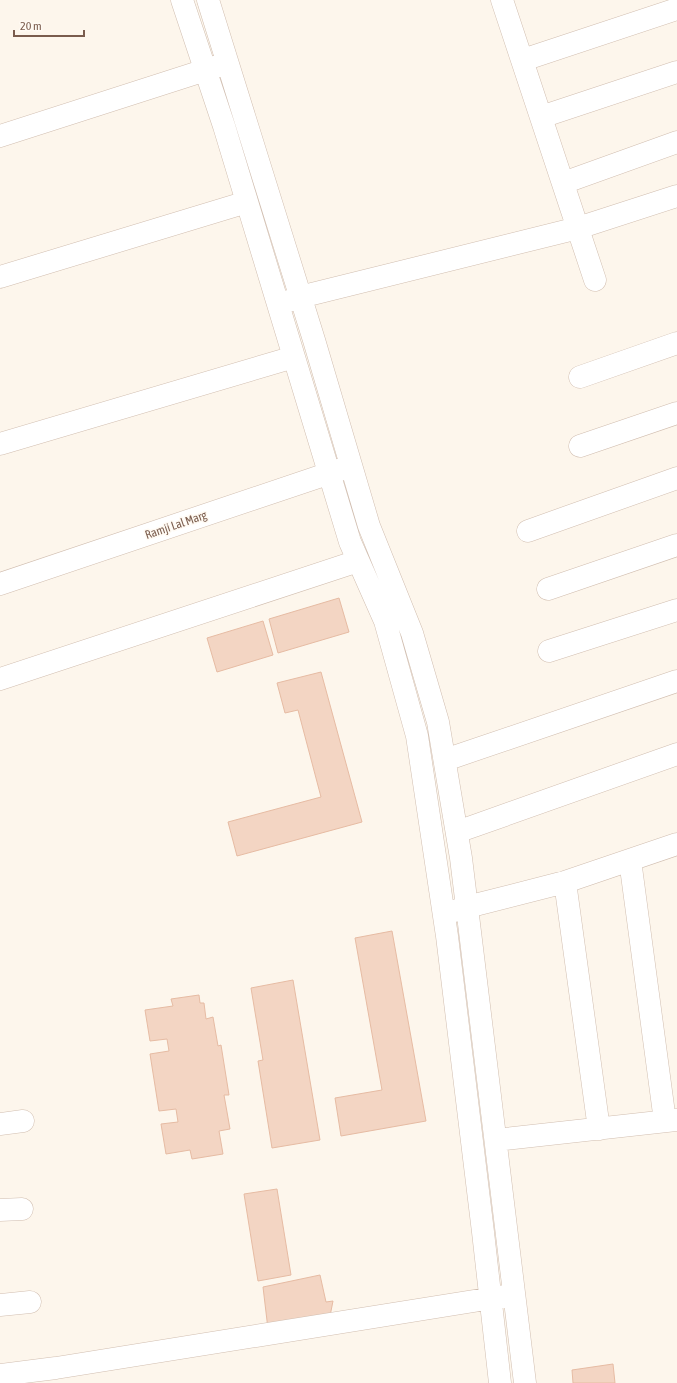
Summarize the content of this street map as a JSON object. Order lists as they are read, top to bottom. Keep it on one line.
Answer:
{"streets":{"street":["Ramji Lal Marg"]},"scale_bar":"20 m"}
